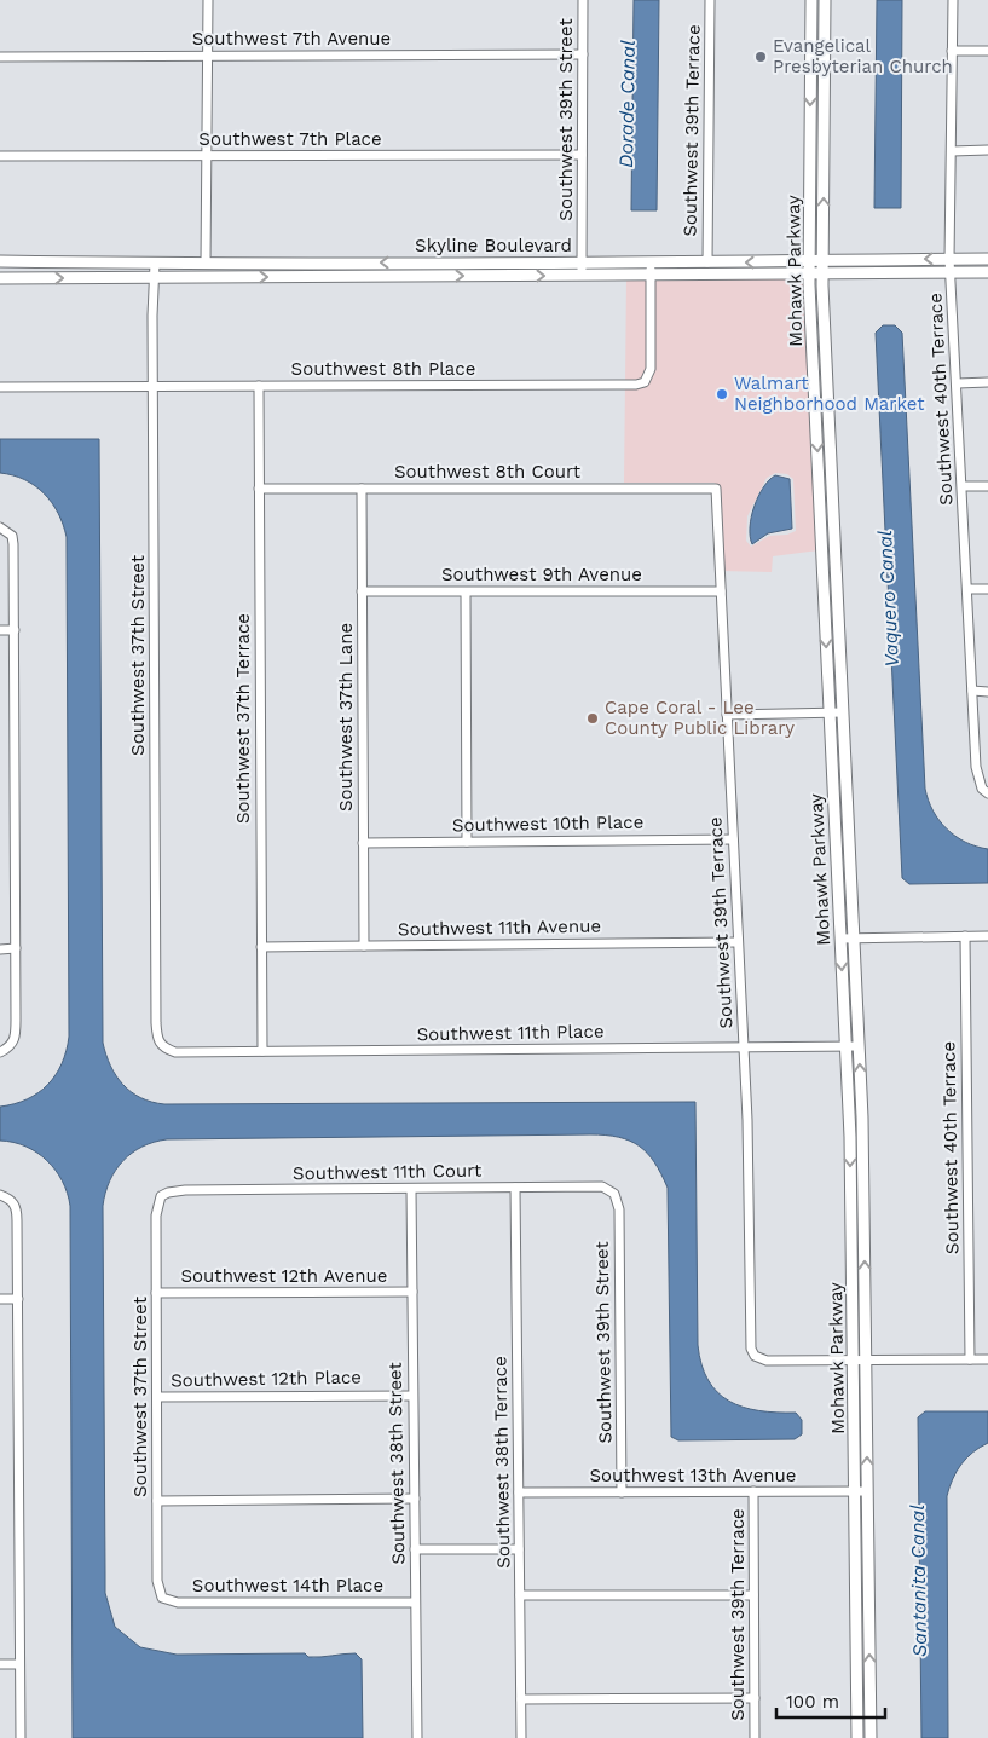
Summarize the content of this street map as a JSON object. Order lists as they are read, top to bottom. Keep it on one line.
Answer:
{"streets":{"street":["Southwest 7th Avenue","Southwest 39th Street","Southwest 39th Terrace","Southwest 7th Place","Skyline Boulevard","Mohawk Parkway","Southwest 8th Place","Southwest 40th Terrace","Southwest 8th Court","Southwest 9th Avenue","Southwest 37th Street","Southwest 37th Lane","Southwest 37th Terrace","Southwest 10th Place","Southwest 11th Avenue","Southwest 11th Place","Southwest 11th Court","Southwest 12th Avenue","Southwest 12th Place","Southwest 38th Terrace","Southwest 38th Street","Southwest 13th Avenue","Southwest 14th Place"]},"crossings":[["Southwest 7th Avenue","Southwest 39th Street"],["Southwest 39th Street","Southwest 7th Place"],["Southwest 39th Street","Skyline Boulevard"],["Southwest 39th Street","Southwest 11th Court"],["Southwest 39th Street","Southwest 13th Avenue"],["Southwest 39th Terrace","Skyline Boulevard"],["Southwest 39th Terrace","Mohawk Parkway"],["Southwest 39th Terrace","Southwest 8th Court"],["Southwest 39th Terrace","Southwest 9th Avenue"],["Southwest 39th Terrace","Southwest 10th Place"],["Southwest 39th Terrace","Southwest 11th Avenue"],["Southwest 39th Terrace","Southwest 11th Place"],["Southwest 39th Terrace","Southwest 13th Avenue"],["Skyline Boulevard","Mohawk Parkway"],["Skyline Boulevard","Southwest 8th Place"],["Skyline Boulevard","Southwest 40th Terrace"],["Skyline Boulevard","Southwest 37th Street"],["Mohawk Parkway","Southwest 11th Place"],["Mohawk Parkway","Southwest 13th Avenue"],["Southwest 8th Place","Southwest 37th Street"],["Southwest 8th Place","Southwest 37th Terrace"],["Southwest 8th Court","Southwest 37th Lane"],["Southwest 8th Court","Southwest 37th Terrace"],["Southwest 9th Avenue","Southwest 37th Lane"],["Southwest 37th Street","Southwest 11th Place"],["Southwest 37th Street","Southwest 11th Court"],["Southwest 37th Street","Southwest 12th Avenue"],["Southwest 37th Street","Southwest 12th Place"],["Southwest 37th Street","Southwest 14th Place"],["Southwest 37th Lane","Southwest 10th Place"],["Southwest 37th Lane","Southwest 11th Avenue"],["Southwest 37th Terrace","Southwest 11th Avenue"],["Southwest 37th Terrace","Southwest 11th Place"],["Southwest 11th Court","Southwest 38th Terrace"],["Southwest 11th Court","Southwest 38th Street"],["Southwest 12th Avenue","Southwest 38th Street"],["Southwest 12th Place","Southwest 38th Street"],["Southwest 38th Terrace","Southwest 13th Avenue"],["Southwest 38th Street","Southwest 14th Place"]],"water":["Dorade Canal","Vaquero Canal","Santanita Canal"],"places":["Evangelical Presbyterian Church","Walmart Neighborhood Market","Cape Coral - Lee County Public Library"],"scale_bar":"100 m"}
